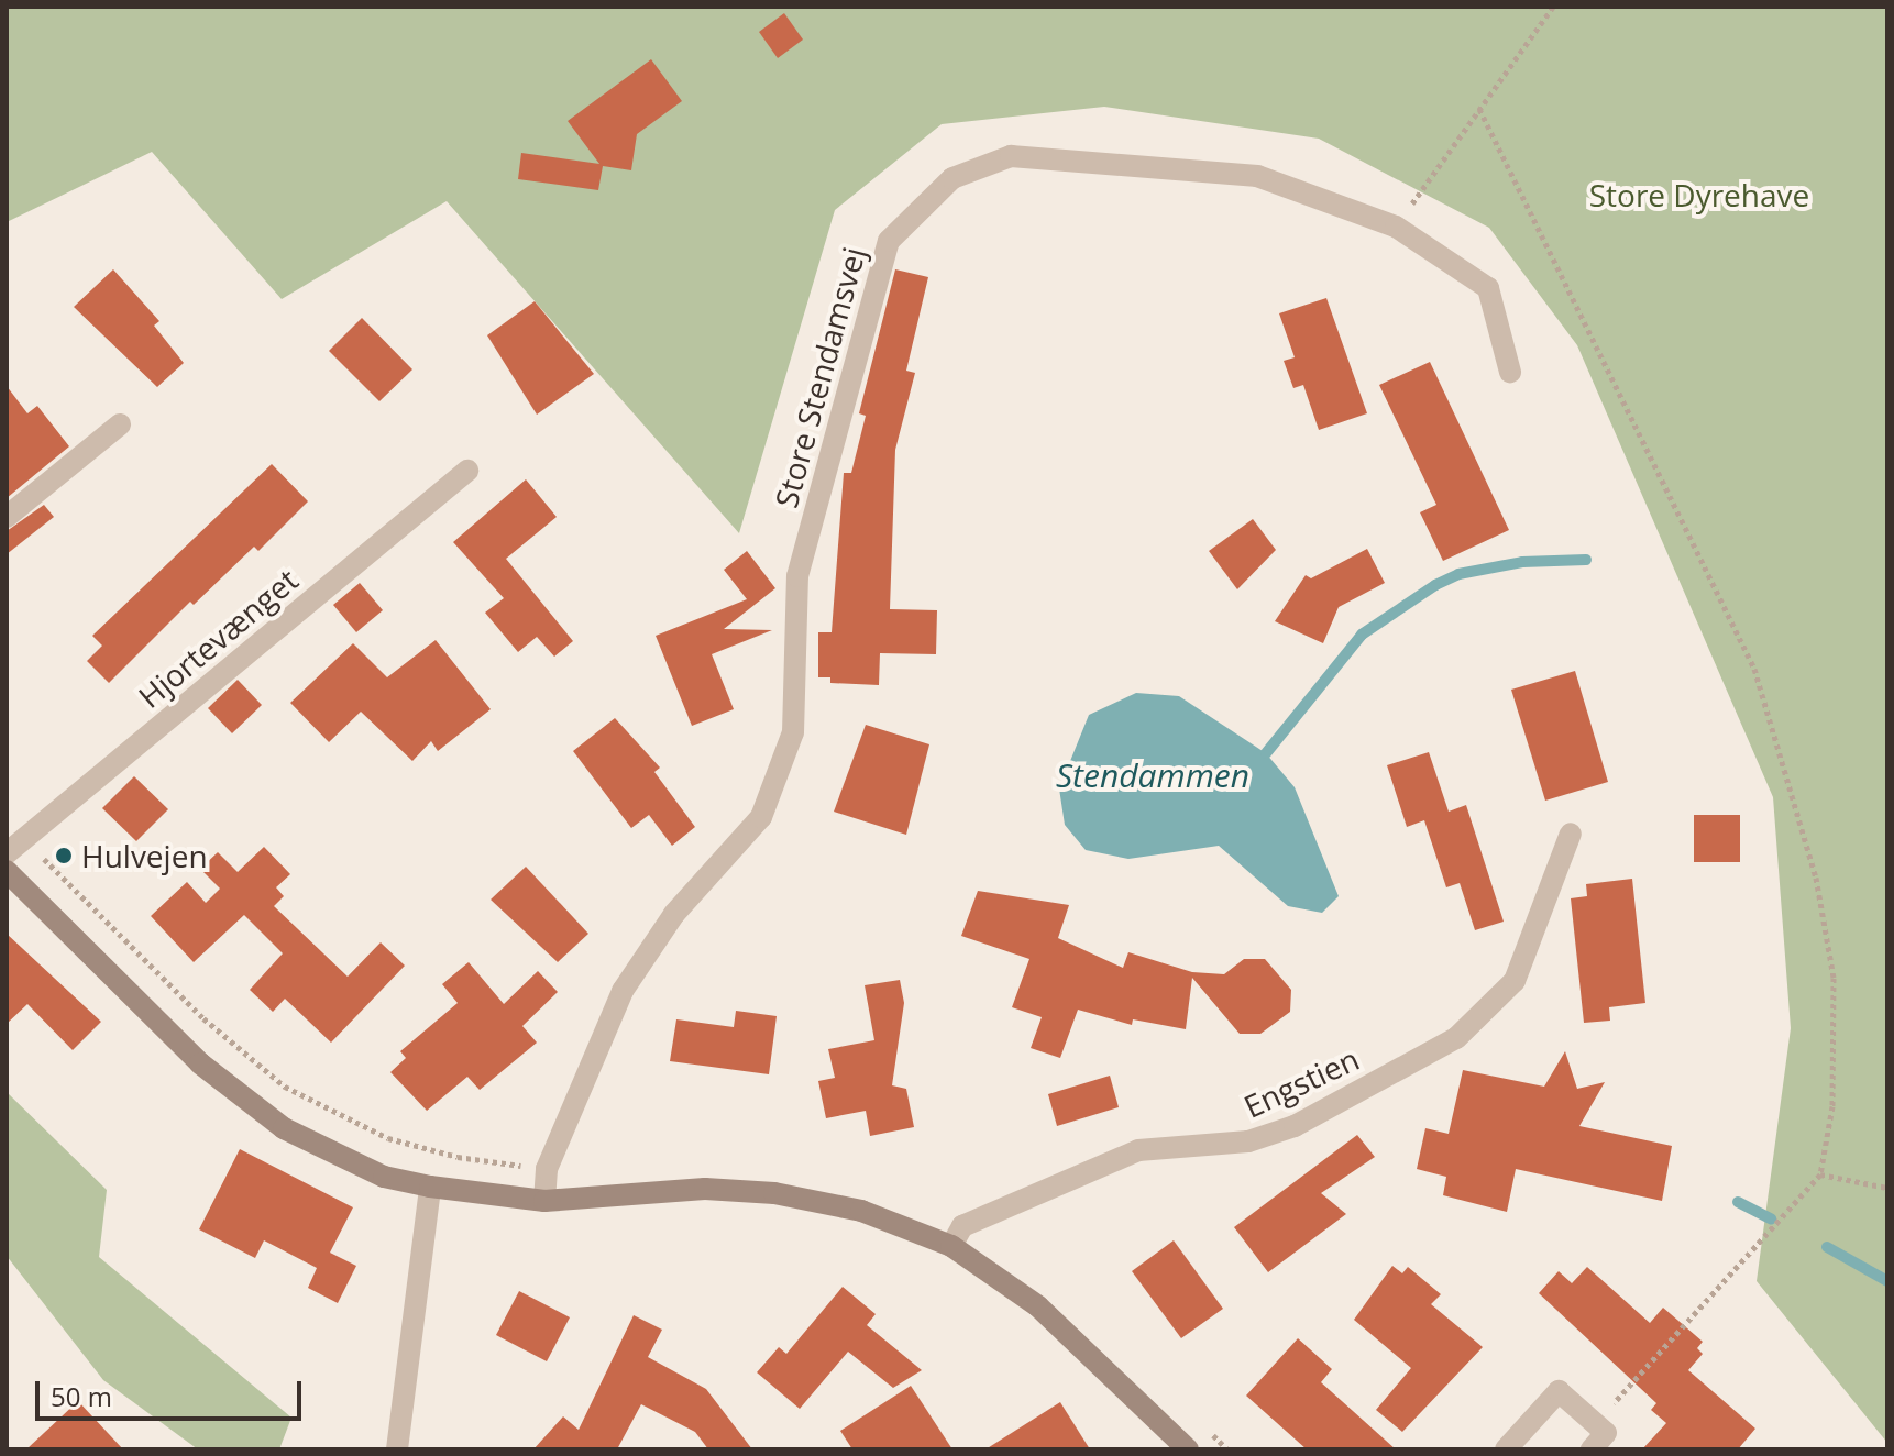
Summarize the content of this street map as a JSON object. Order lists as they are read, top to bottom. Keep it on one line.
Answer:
{"streets":{"street":["Store Stendamsvej","Hjortevænget","Engstien"]},"water":["Stendammen"],"parks":["Store Dyrehave"],"places":["Hulvejen"],"scale_bar":"50 m"}
